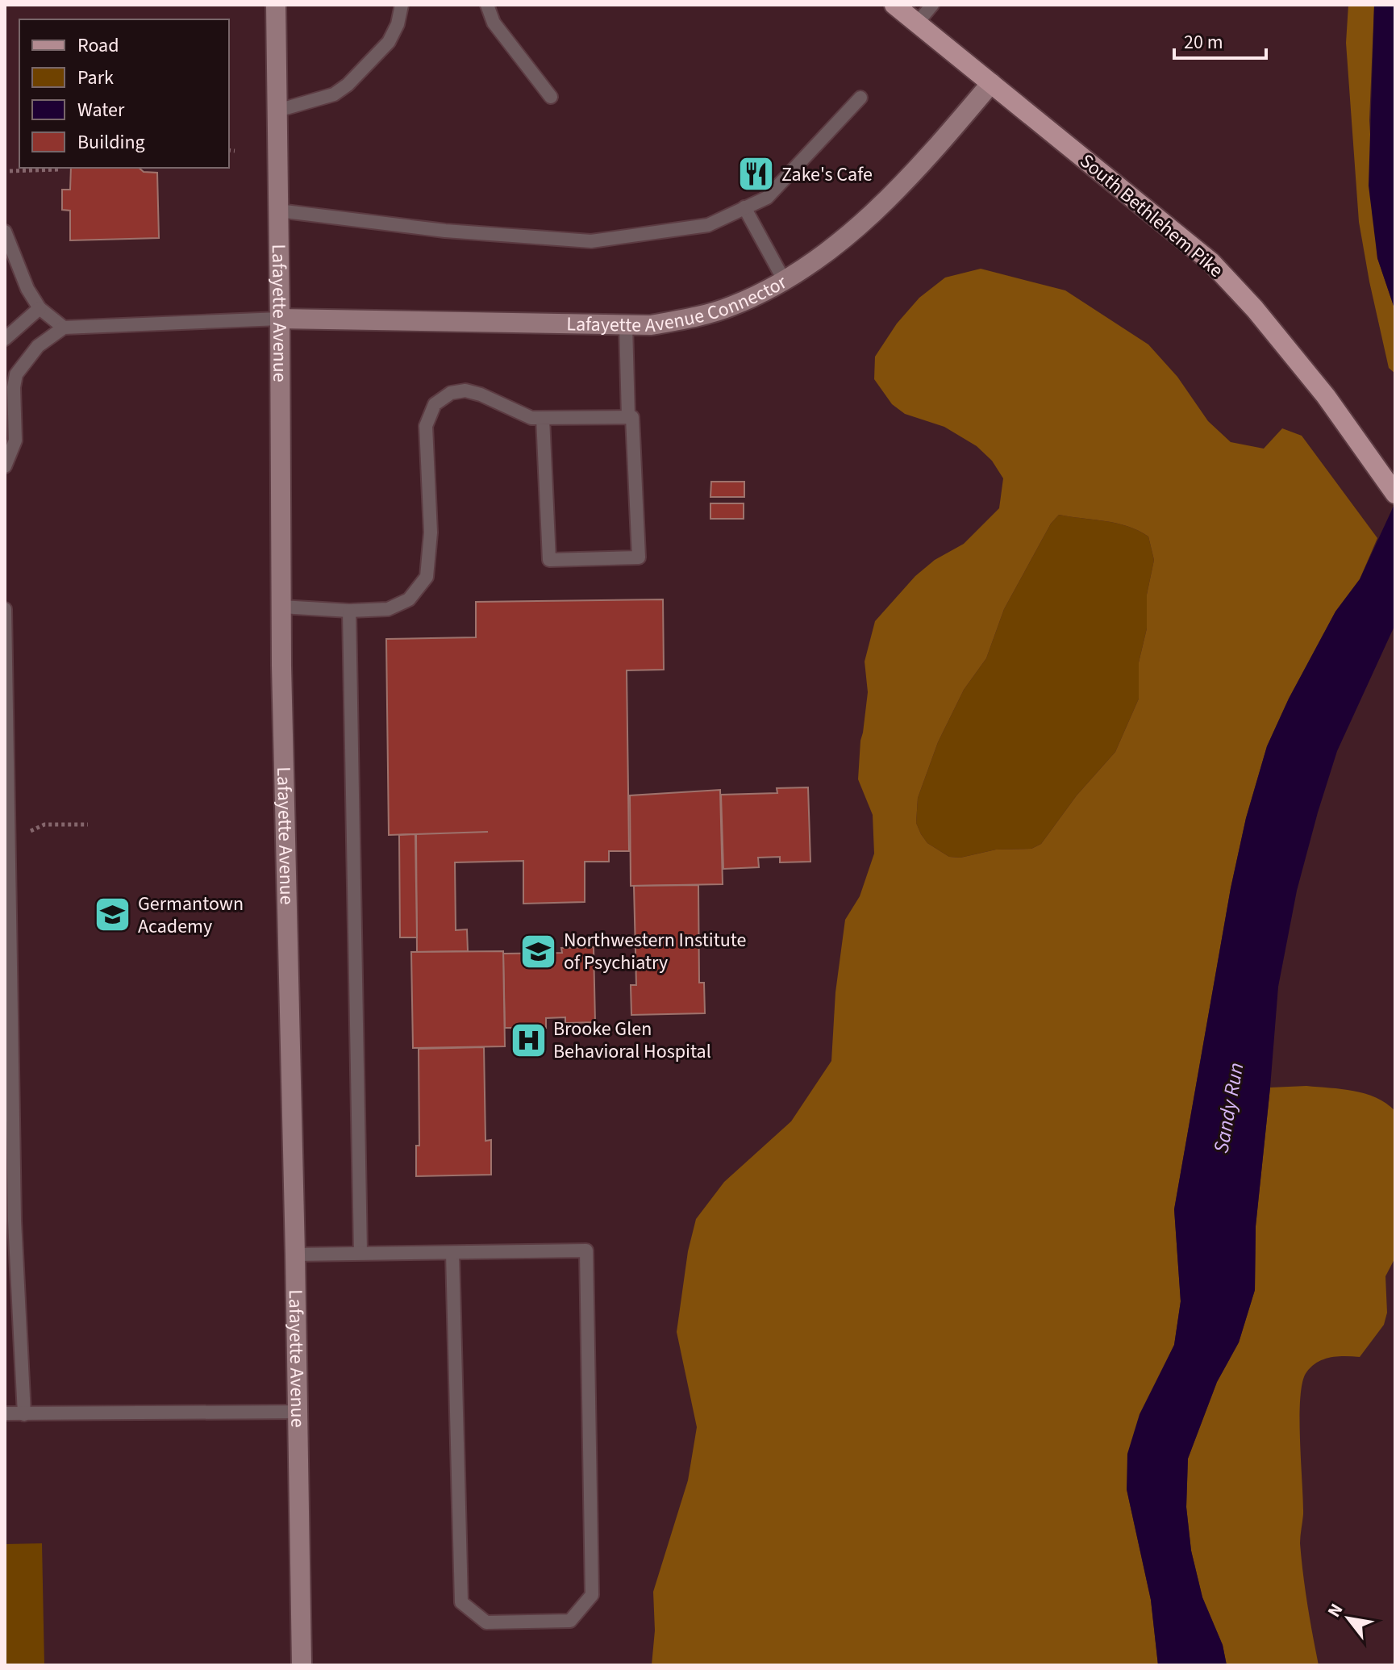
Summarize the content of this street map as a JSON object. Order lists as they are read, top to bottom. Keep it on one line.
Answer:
{"streets":{"main road":["South Bethlehem Pike","Lafayette Avenue Connector","Lafayette Avenue"]},"crossings":[["South Bethlehem Pike","Lafayette Avenue Connector"],["Lafayette Avenue Connector","Lafayette Avenue"]],"water":["Sandy Run"],"places":{"restaurant":["Zake's Cafe"],"school or university":["Germantown Academy","Northwestern Institute of Psychiatry"],"hospital":["Brooke Glen Behavioral Hospital"]},"legend":["Road","Park","Water","Building"],"scale_bar":"20 m","north":"top left"}
